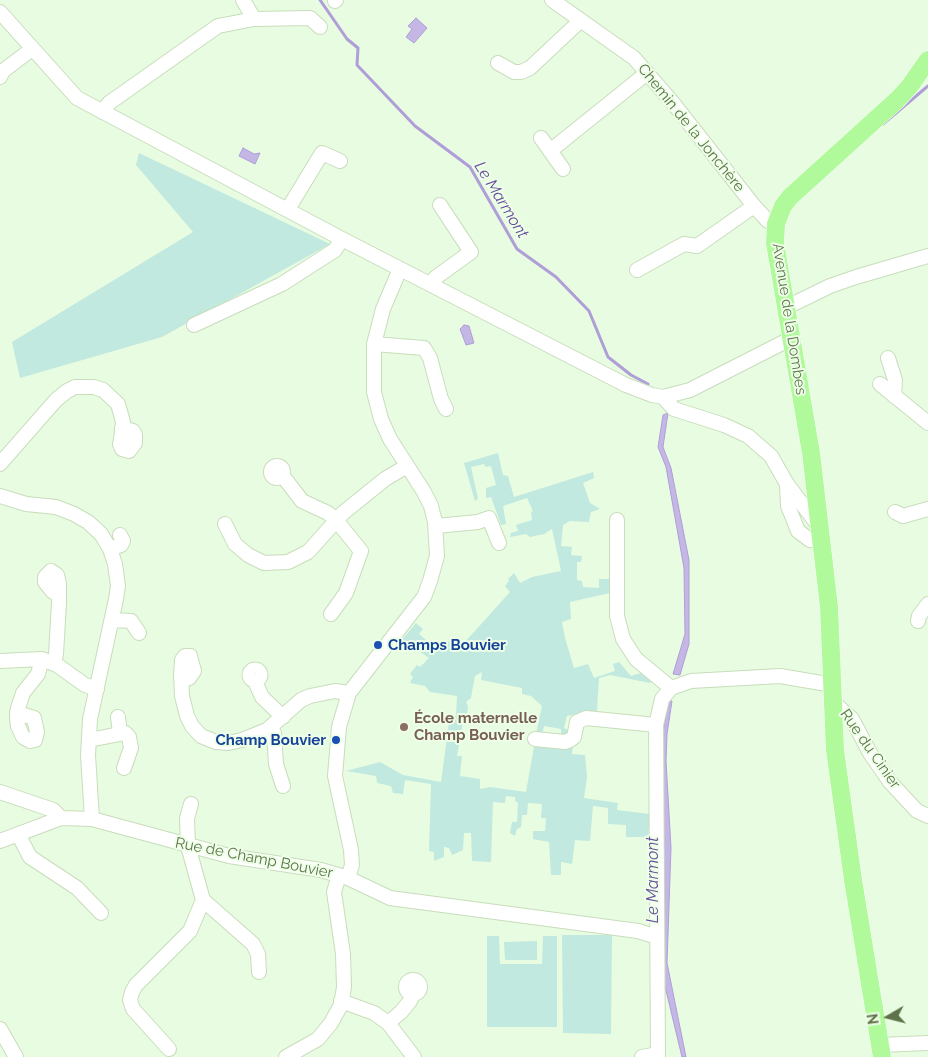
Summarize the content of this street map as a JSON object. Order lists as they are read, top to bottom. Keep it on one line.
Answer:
{"streets":{"main road":["Avenue de la Dombes"],"street":["Chemin de la Jonchère","Rue du Cinier","Rue de Champ Bouvier"]},"crossings":[["Chemin de la Jonchère","Avenue de la Dombes"],["Avenue de la Dombes","Rue du Cinier"]],"water":["Le Marmont"],"places":["Champs Bouvier","École maternelle Champ Bouvier","Champ Bouvier"],"north":"left"}
